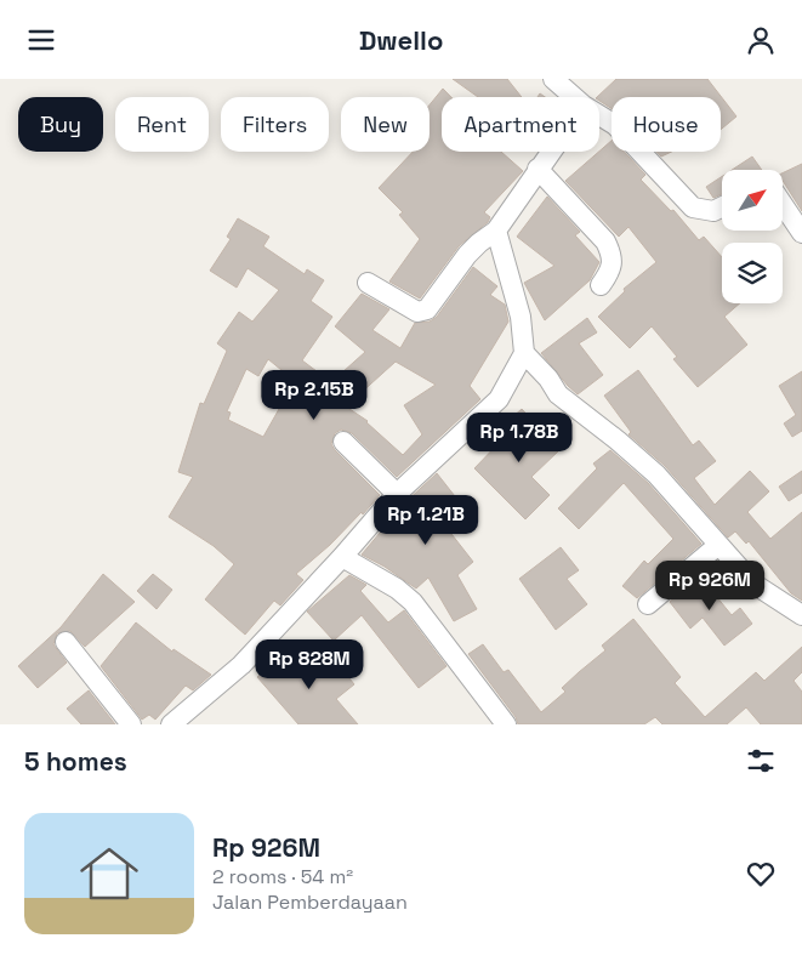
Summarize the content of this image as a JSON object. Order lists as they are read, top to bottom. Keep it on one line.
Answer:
{"north":"top right","page":{"header":"Dwello","chip":["Buy","Rent","Filters","New","Apartment","House"],"price":["Rp 2.15B","Rp 1.78B","Rp 1.21B","Rp 926M","Rp 828M"],"heading":"5 homes","list":[{"name":"Rp 926M","note":"2 rooms · 54 m² · Jalan Pemberdayaan"}]}}
